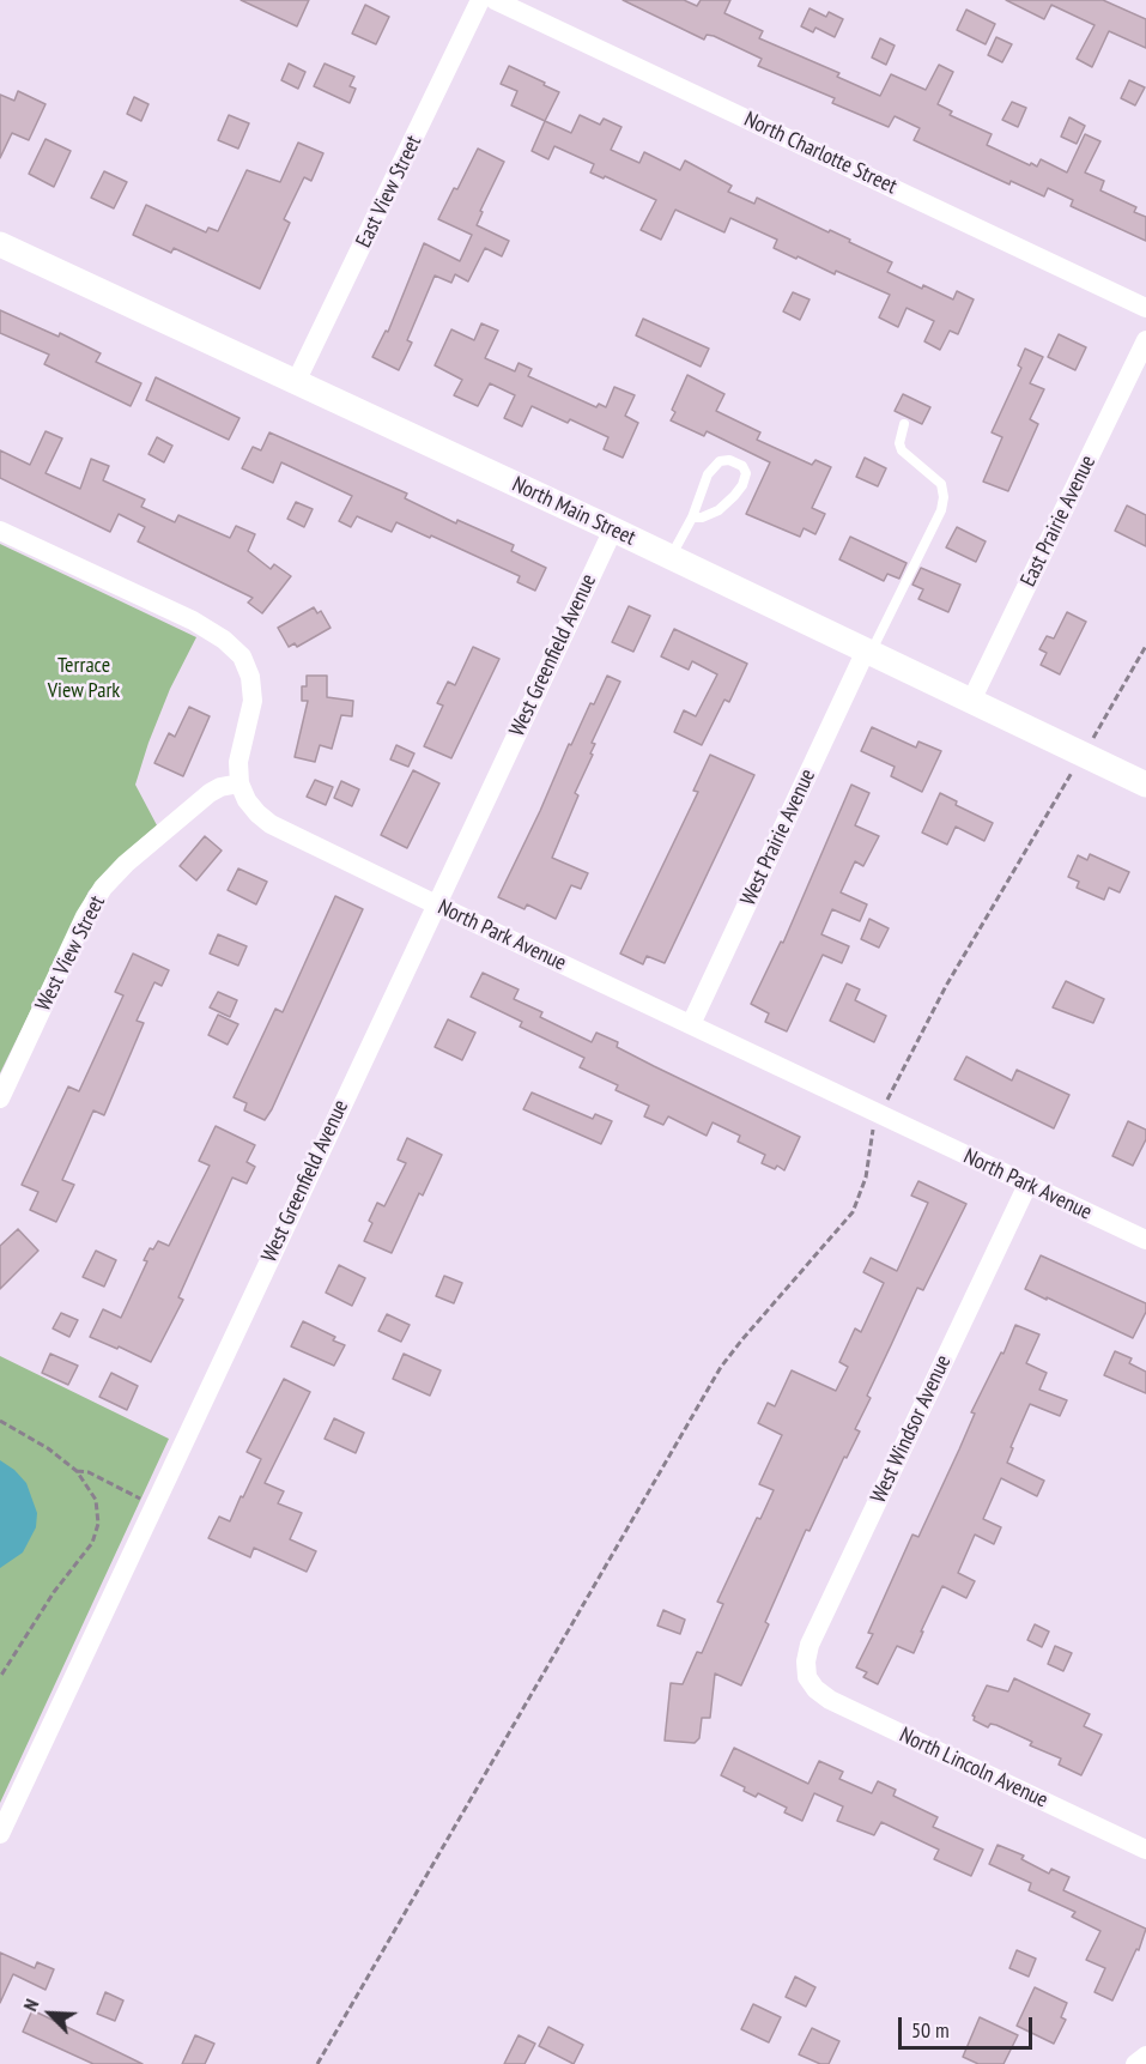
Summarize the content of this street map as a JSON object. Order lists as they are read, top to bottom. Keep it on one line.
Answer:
{"streets":{"street":["North Charlotte Street","East View Street","North Main Street","East Prairie Avenue","West Greenfield Avenue","West Prairie Avenue","North Park Avenue","West View Street","West Windsor Avenue","North Lincoln Avenue"]},"crossings":[["East View Street","North Main Street"],["North Main Street","East Prairie Avenue"],["North Main Street","West Greenfield Avenue"],["North Main Street","West Prairie Avenue"],["West Greenfield Avenue","North Park Avenue"],["West Prairie Avenue","North Park Avenue"],["North Park Avenue","West View Street"],["North Park Avenue","West Windsor Avenue"],["West Windsor Avenue","North Lincoln Avenue"]],"parks":["Terrace View Park"],"scale_bar":"50 m","north":"top left"}
